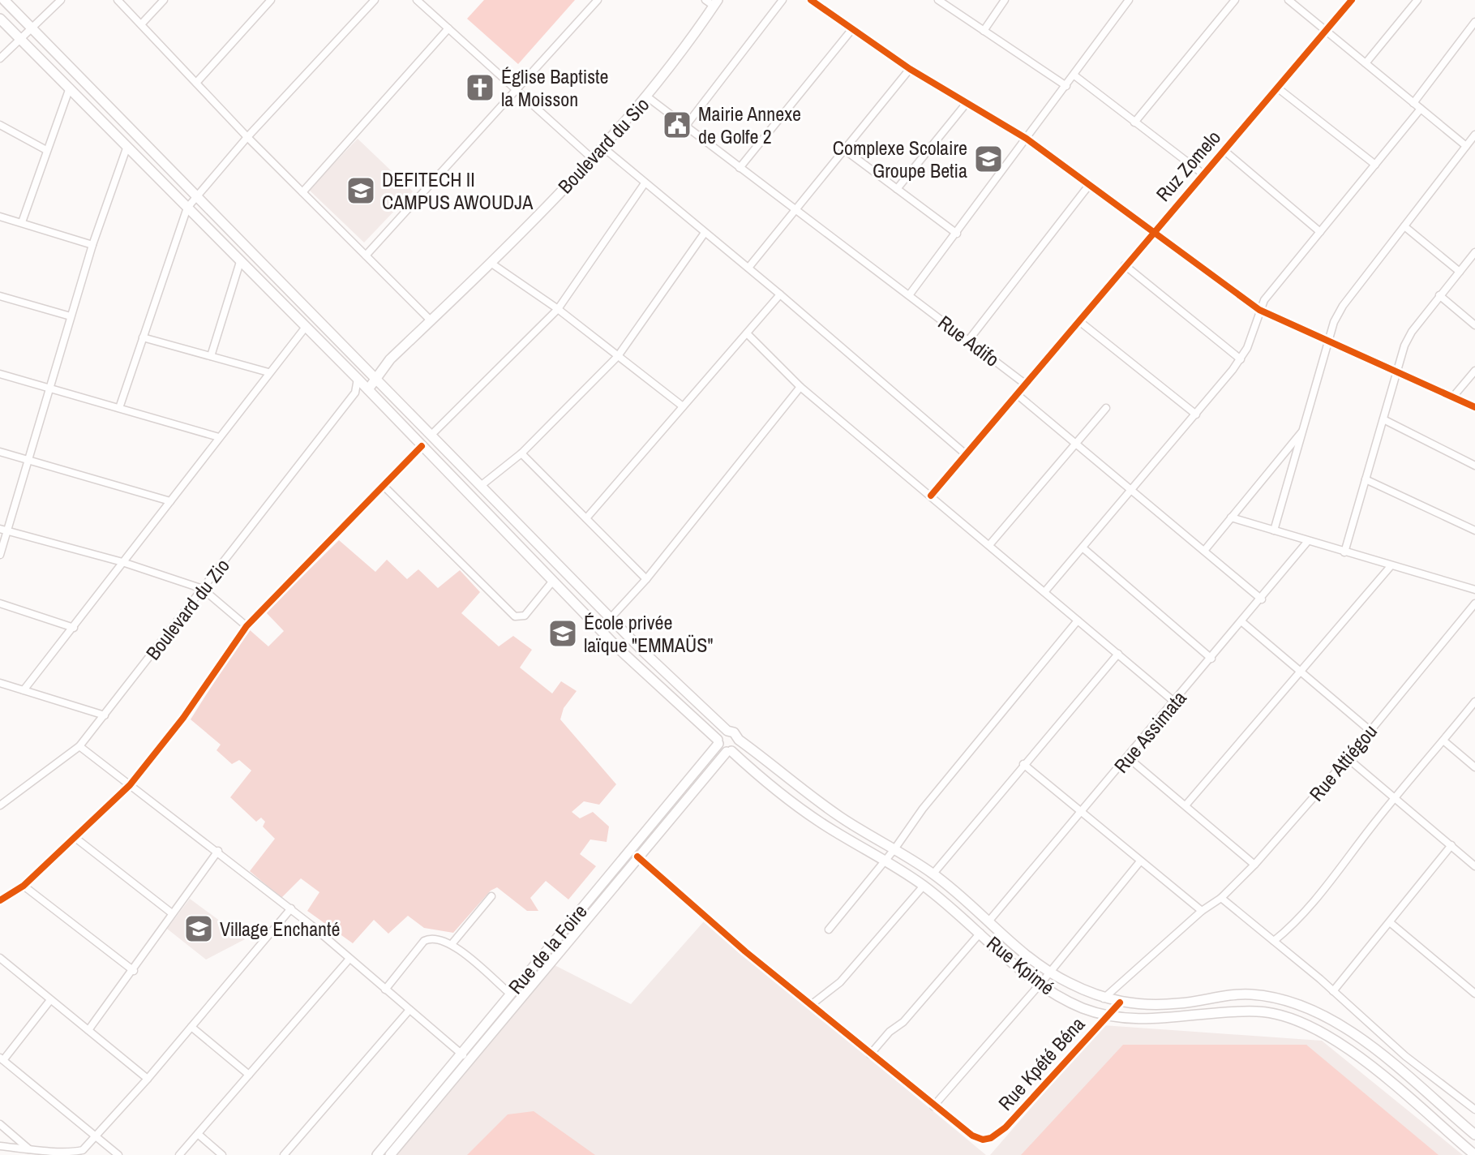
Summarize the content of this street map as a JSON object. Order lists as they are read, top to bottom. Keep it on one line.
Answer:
{"streets":{"main road":["Boulevard du Sio","Rue de la Foire","Rue Kpimé"],"street":["Ruz Zomelo","Rue Adifo","Boulevard du Zio","Rue Assimata","Rue Attiégou","Rue Kpété Béna"]},"crossings":[["Boulevard du Sio","Rue Adifo"],["Boulevard du Sio","Boulevard du Zio"],["Ruz Zomelo","Rue Adifo"],["Rue de la Foire","Rue Kpimé"],["Rue Kpimé","Rue Kpété Béna"]],"places":{"church":["Église Baptiste la Moisson"],"public building":["Mairie Annexe de Golfe 2"],"school or university":["Complexe Scolaire Groupe Betia","DEFITECH II CAMPUS AWOUDJA","École privée laïque \"EMMAÜS\"","Village Enchanté"]}}
